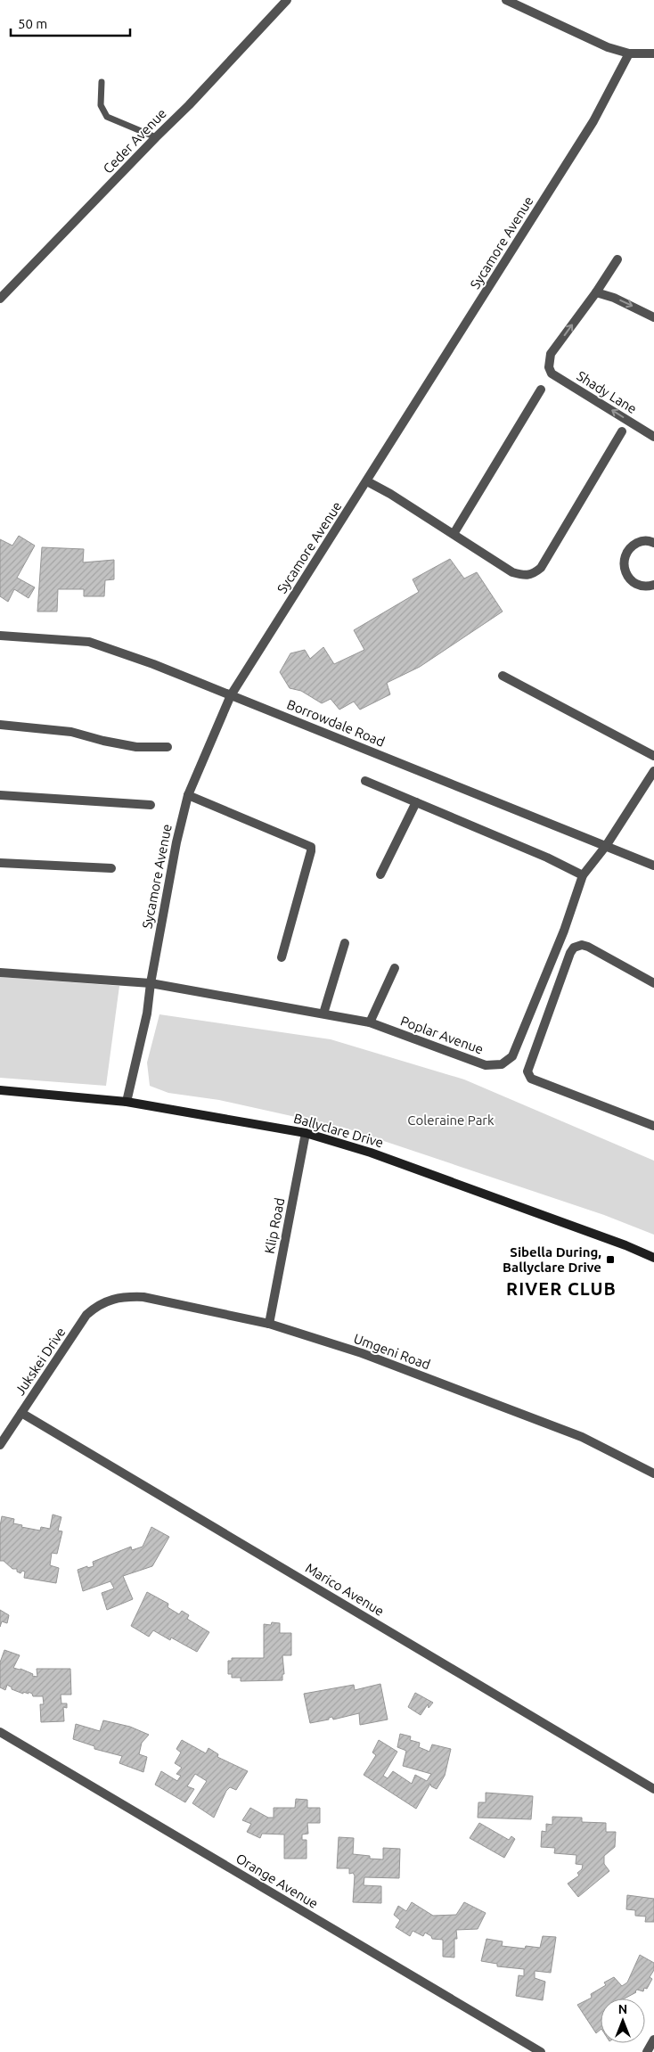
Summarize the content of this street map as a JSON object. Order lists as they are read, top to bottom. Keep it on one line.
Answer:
{"streets":{"street":["Ceder Avenue","Sycamore Avenue","Shady Lane","Borrowdale Road","Poplar Avenue","Ballyclare Drive","Klip Road","Umgeni Road","Jukskei Drive","Marico Avenue","Orange Avenue"]},"crossings":[["Sycamore Avenue","Borrowdale Road"],["Sycamore Avenue","Poplar Avenue"],["Sycamore Avenue","Ballyclare Drive"],["Borrowdale Road","Poplar Avenue"],["Ballyclare Drive","Klip Road"],["Klip Road","Umgeni Road"],["Umgeni Road","Jukskei Drive"],["Jukskei Drive","Marico Avenue"]],"districts":["RIVER CLUB"],"parks":["Coleraine Park"],"places":{"transit":["Sibella During, Ballyclare Drive"]},"scale_bar":"50 m","north":"top"}
